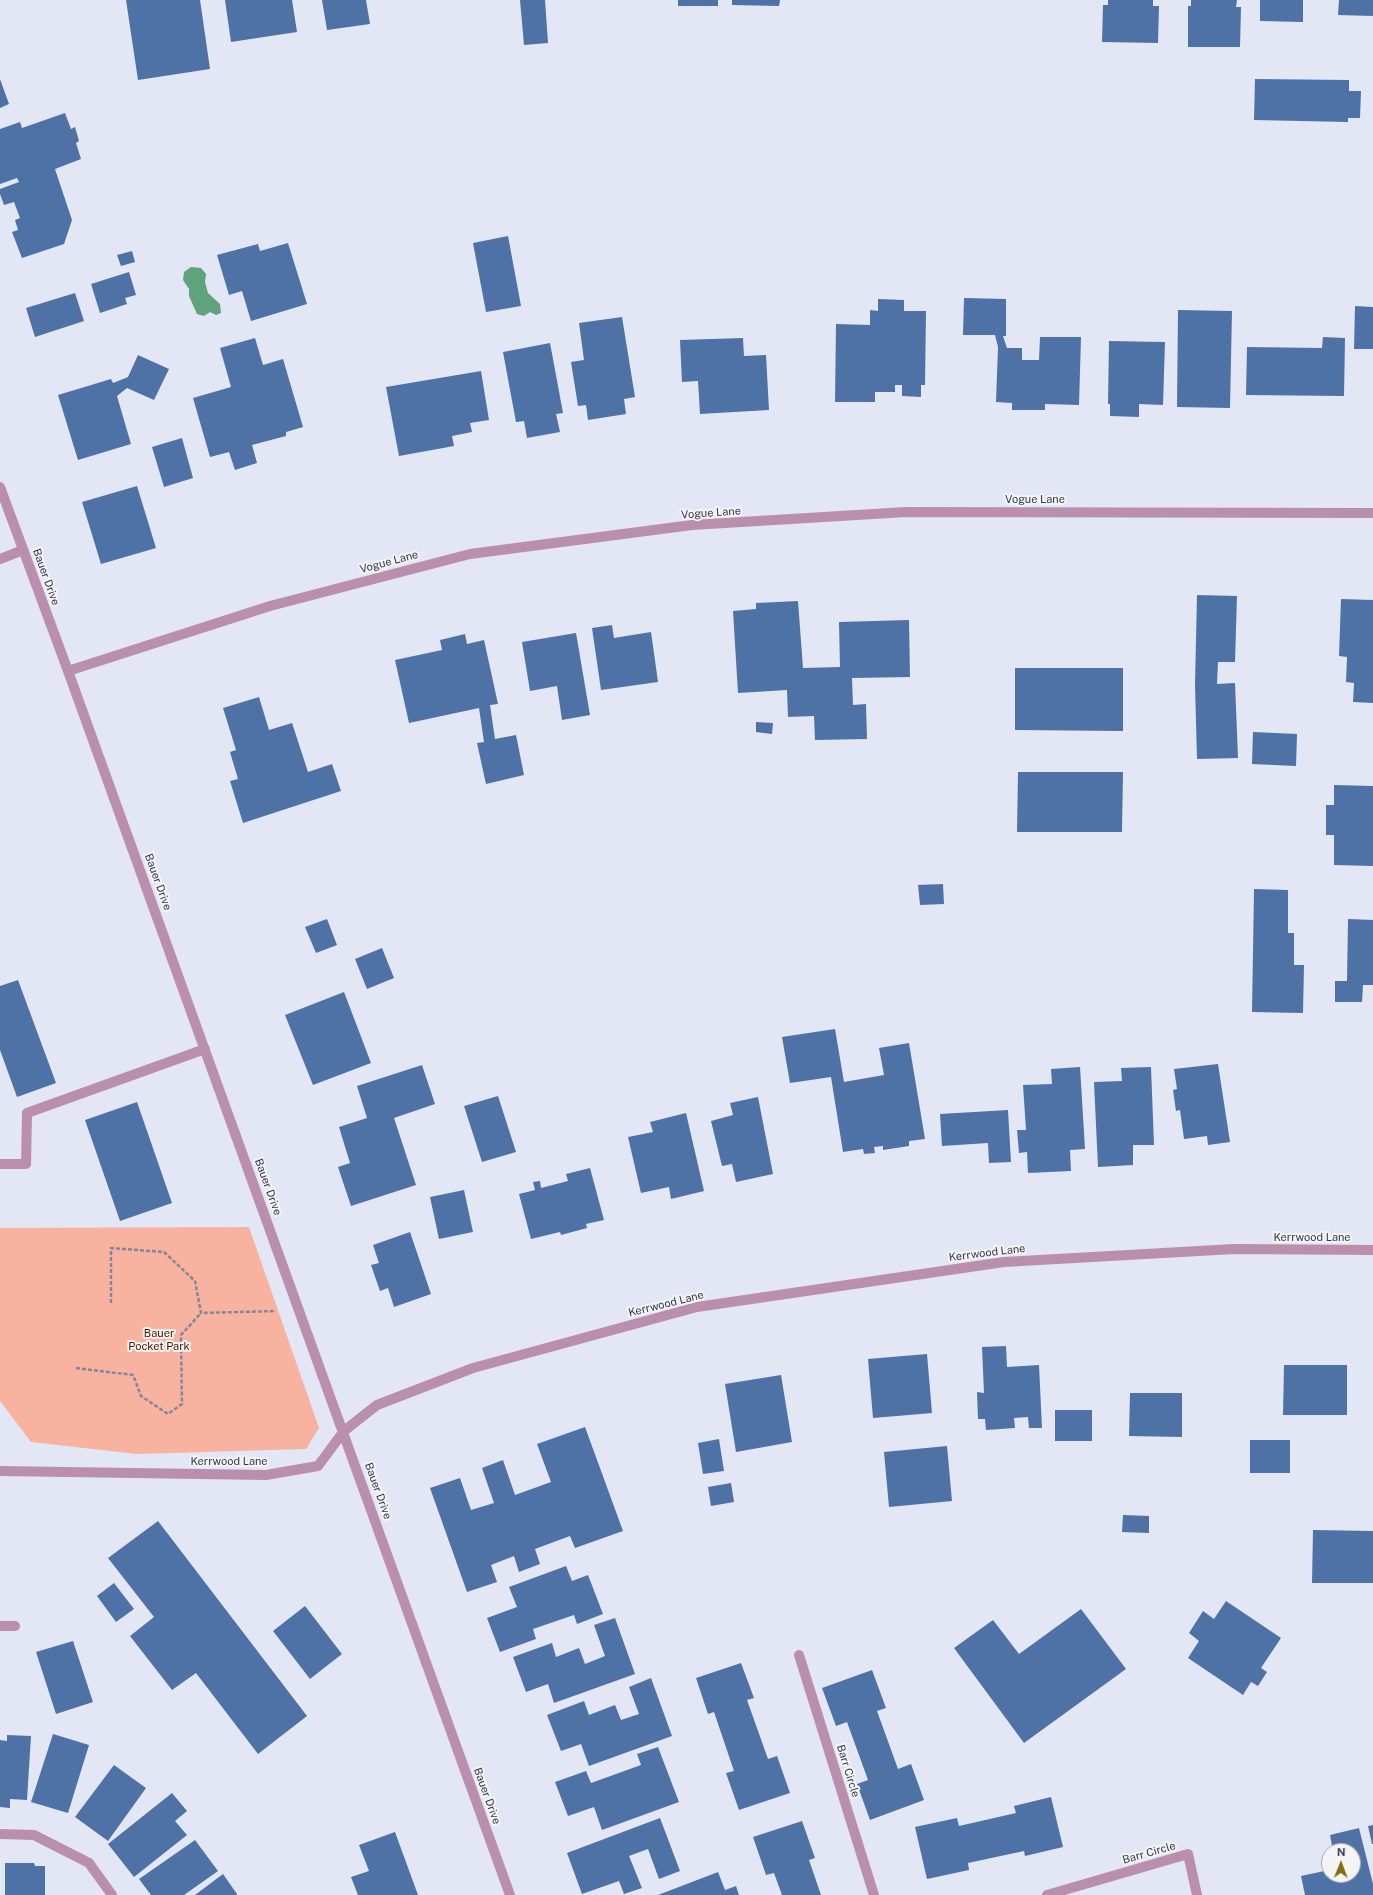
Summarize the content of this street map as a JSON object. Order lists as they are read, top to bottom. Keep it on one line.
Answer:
{"streets":{"street":["Vogue Lane","Bauer Drive","Kerrwood Lane","Barr Circle"]},"crossings":[["Vogue Lane","Bauer Drive"],["Bauer Drive","Kerrwood Lane"]],"parks":["Bauer Pocket Park"],"north":"top"}
